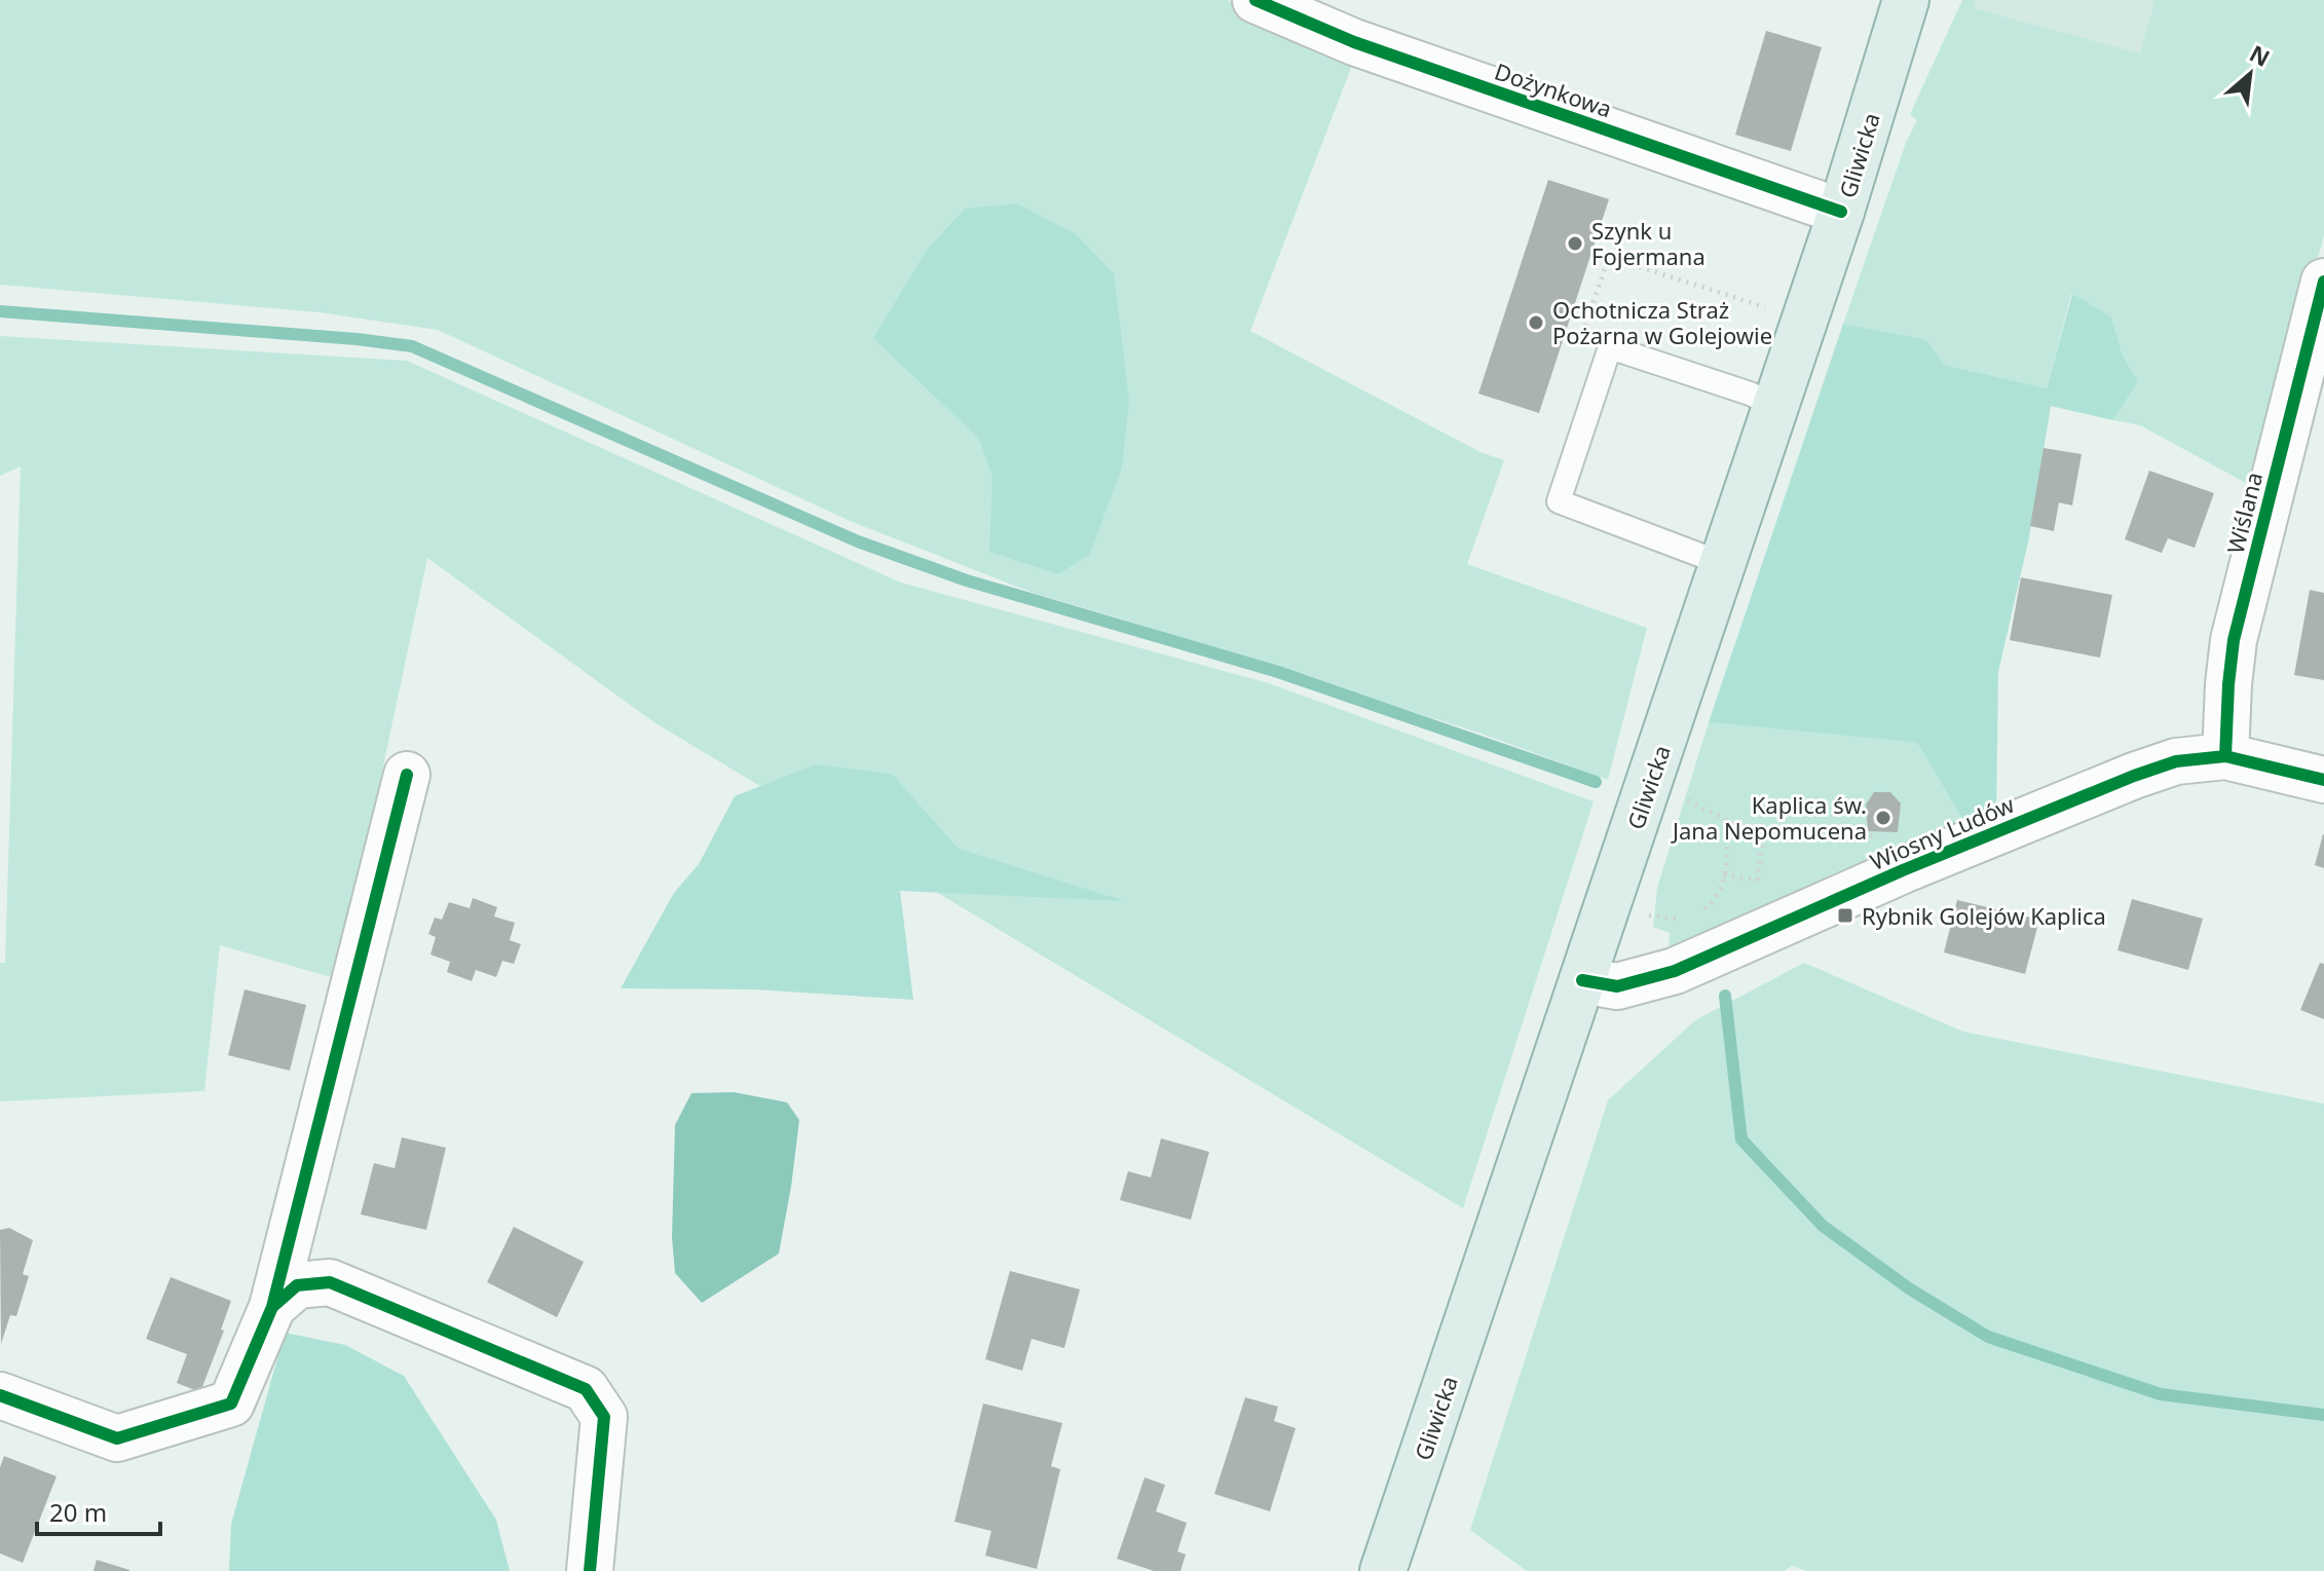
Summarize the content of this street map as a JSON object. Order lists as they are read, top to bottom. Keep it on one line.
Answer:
{"streets":{"main road":["Gliwicka"],"street":["Dożynkowa","Wiślana","Wiosny Ludów"]},"crossings":[["Dożynkowa","Gliwicka"],["Gliwicka","Wiosny Ludów"],["Wiślana","Wiosny Ludów"]],"places":{"other":["Szynk u Fojermana","Ochotnicza Straż Pożarna w Golejowie","Kaplica św. Jana Nepomucena"],"transit":["Rybnik Golejów Kaplica"]},"scale_bar":"20 m","north":"top right"}
